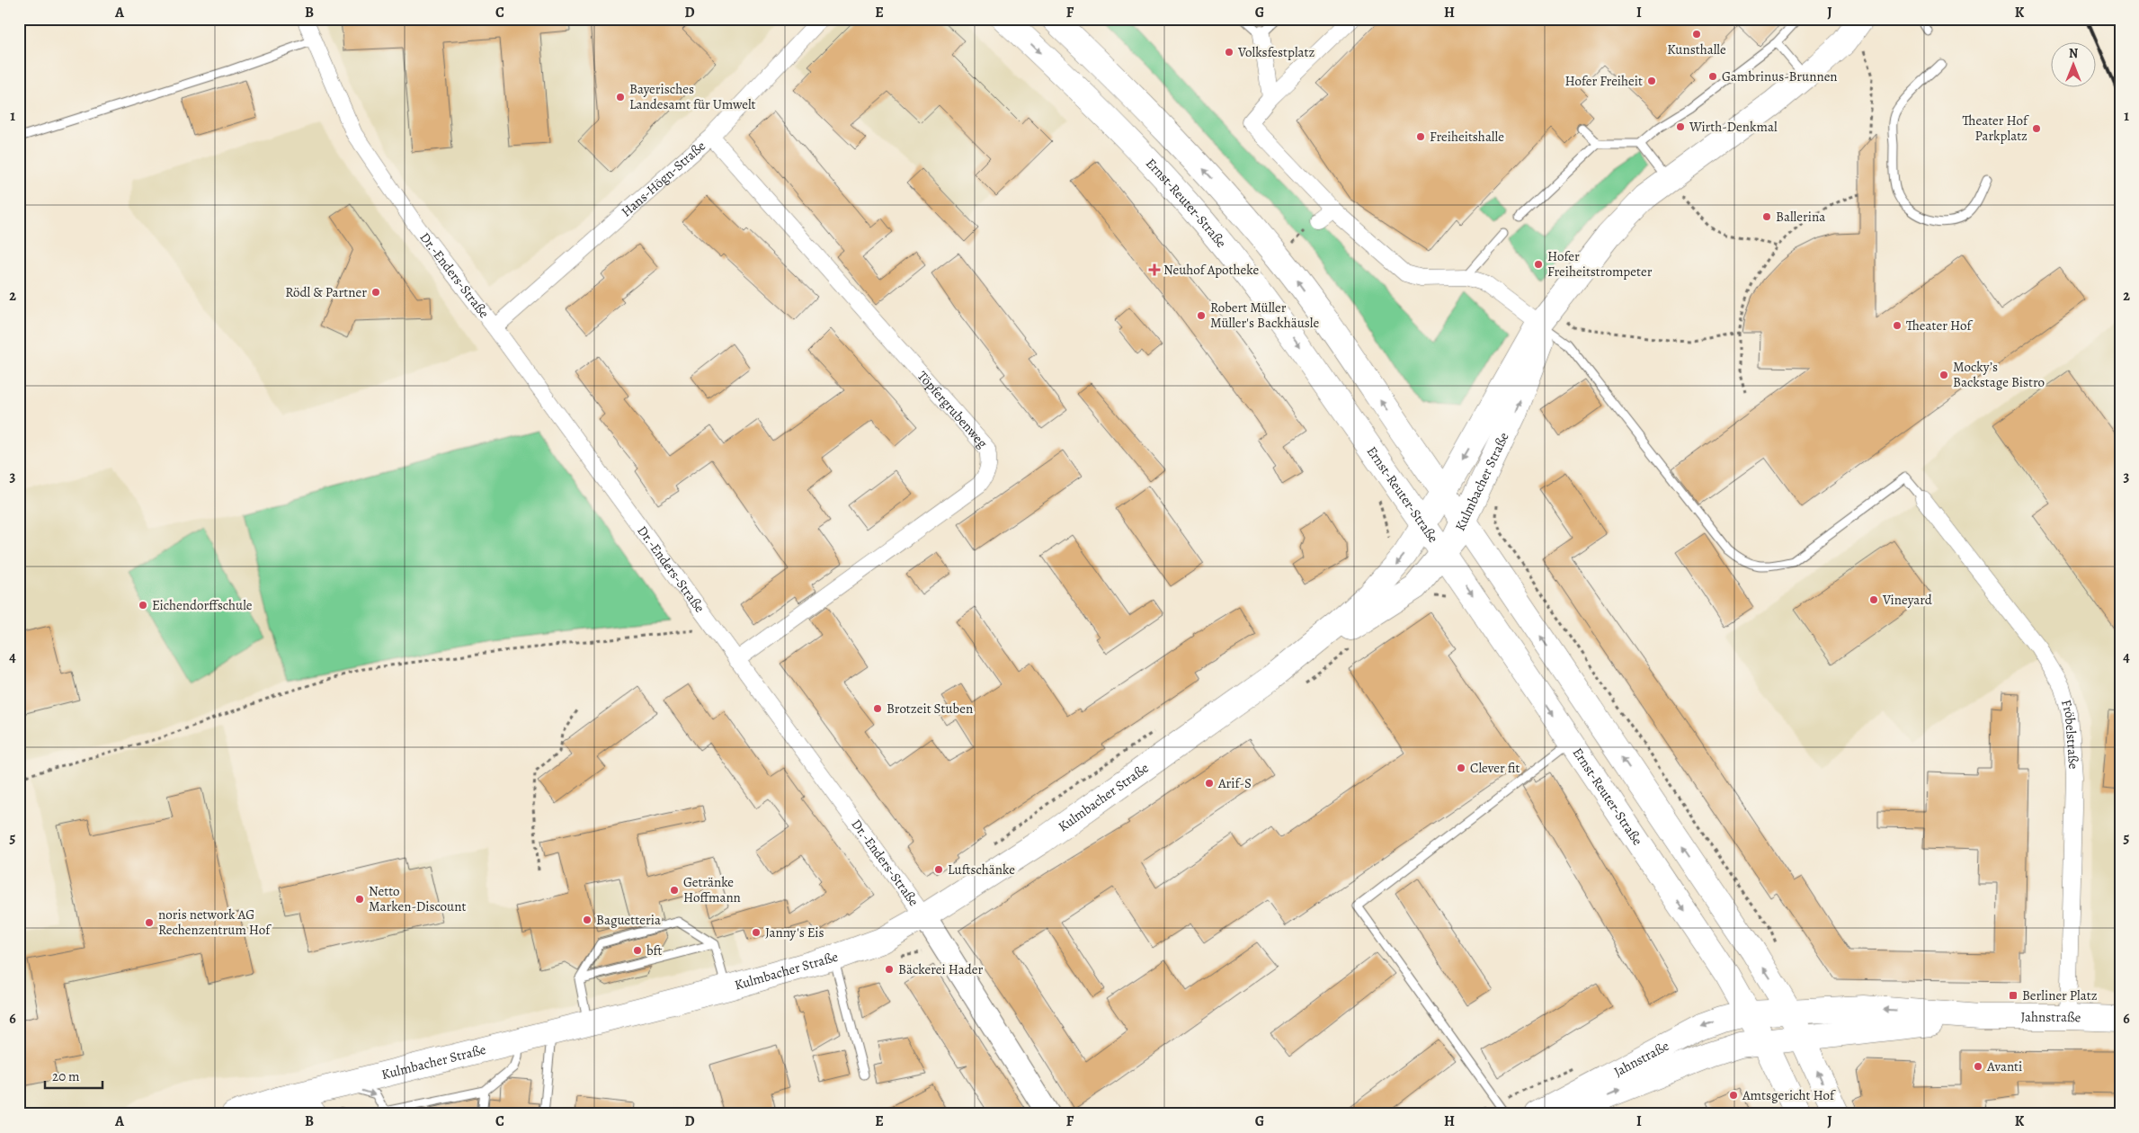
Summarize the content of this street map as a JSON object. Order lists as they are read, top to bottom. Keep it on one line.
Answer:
{"streets":{"main road":["Ernst-Reuter-Straße","Dr.-Enders-Straße","Kulmbacher Straße","Jahnstraße"],"street":["Hans-Högn-Straße","Töpfergrubenweg","Fröbelstraße"]},"crossings":[["Hans-Högn-Straße","Dr.-Enders-Straße"],["Hans-Högn-Straße","Töpfergrubenweg"],["Ernst-Reuter-Straße","Kulmbacher Straße"],["Ernst-Reuter-Straße","Jahnstraße"],["Dr.-Enders-Straße","Töpfergrubenweg"],["Dr.-Enders-Straße","Kulmbacher Straße"],["Fröbelstraße","Jahnstraße"]],"places":{"other":["Kunsthalle","Volksfestplatz","Gambrinus-Brunnen","Hofer Freiheit","Bayerisches Landesamt für Umwelt","Wirth-Denkmal","Theater Hof Parkplatz","Freiheitshalle","Ballerina","Hofer Freiheitstrompeter","Rödl & Partner","Robert Müller Müller's Backhäusle","Theater Hof","Mocky’s Backstage Bistro","Vineyard","Eichendorffschule","Brotzeit Stuben","Clever fit","Arif-S","Luftschänke","Getränke Hoffmann","Netto Marken-Discount","Baguetteria","noris network AG Rechenzentrum Hof","Janny's Eis","bft","Bäckerei Hader","Avanti","Amtsgericht Hof"],"health":["Neuhof Apotheke"],"transit":["Berliner Platz"]},"scale_bar":"20 m","north":"top","grid":{"columns":["A","B","C","D","E","F","G","H","I","J","K"],"rows":["1","2","3","4","5","6"]}}
